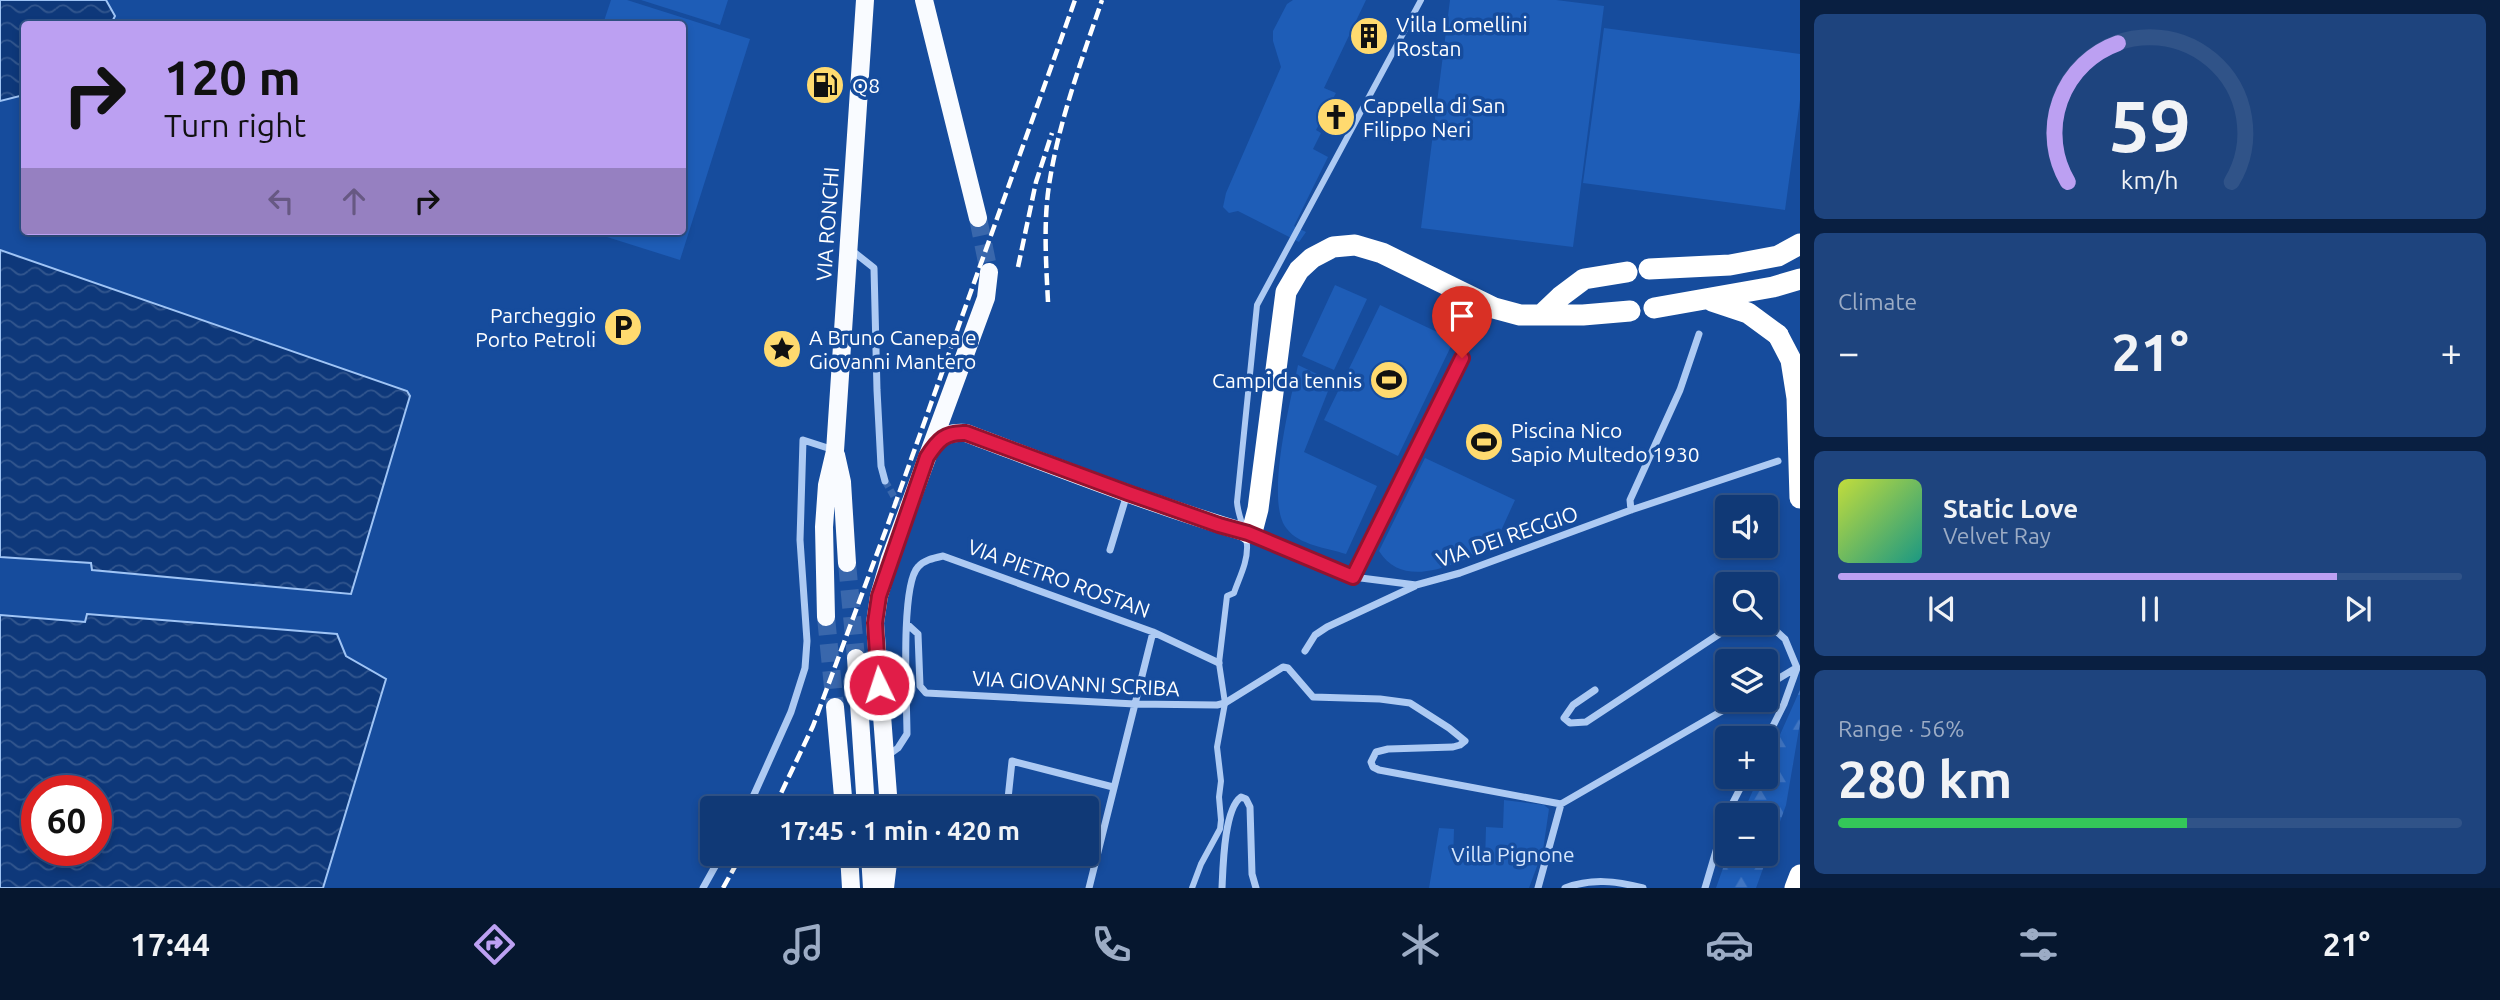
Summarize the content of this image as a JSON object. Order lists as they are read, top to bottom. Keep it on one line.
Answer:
{"streets":{"main road":["VIA RONCHI"],"street":["VIA DEI REGGIO","VIA PIETRO ROSTAN","VIA GIOVANNI SCRIBA"]},"crossings":[["VIA PIETRO ROSTAN","VIA GIOVANNI SCRIBA"]],"parks":["Villa Pignone"],"places":{"building":["Villa Lomellini Rostan"],"fuel station":["Q8"],"church":["Cappella di San Filippo Neri"],"parking":["Parcheggio Porto Petroli"],"place":["A Bruno Canepa e Giovanni Mantero"],"sports":["Campi da tennis","Piscina Nico Sapio Multedo 1930"]},"page":{"turn":["120 m","Turn right"],"tile":["Climate",["Range · 56%","280 km"]],"heat":["−","21°","+"],"song":["Static Love","Velvet Ray"],"map_buttons":["+","−"],"limit":"60","trip":"17:45 · 1 min · 420 m","tabs":["17:44","21°"],"gauge":["59","km/h"]}}
